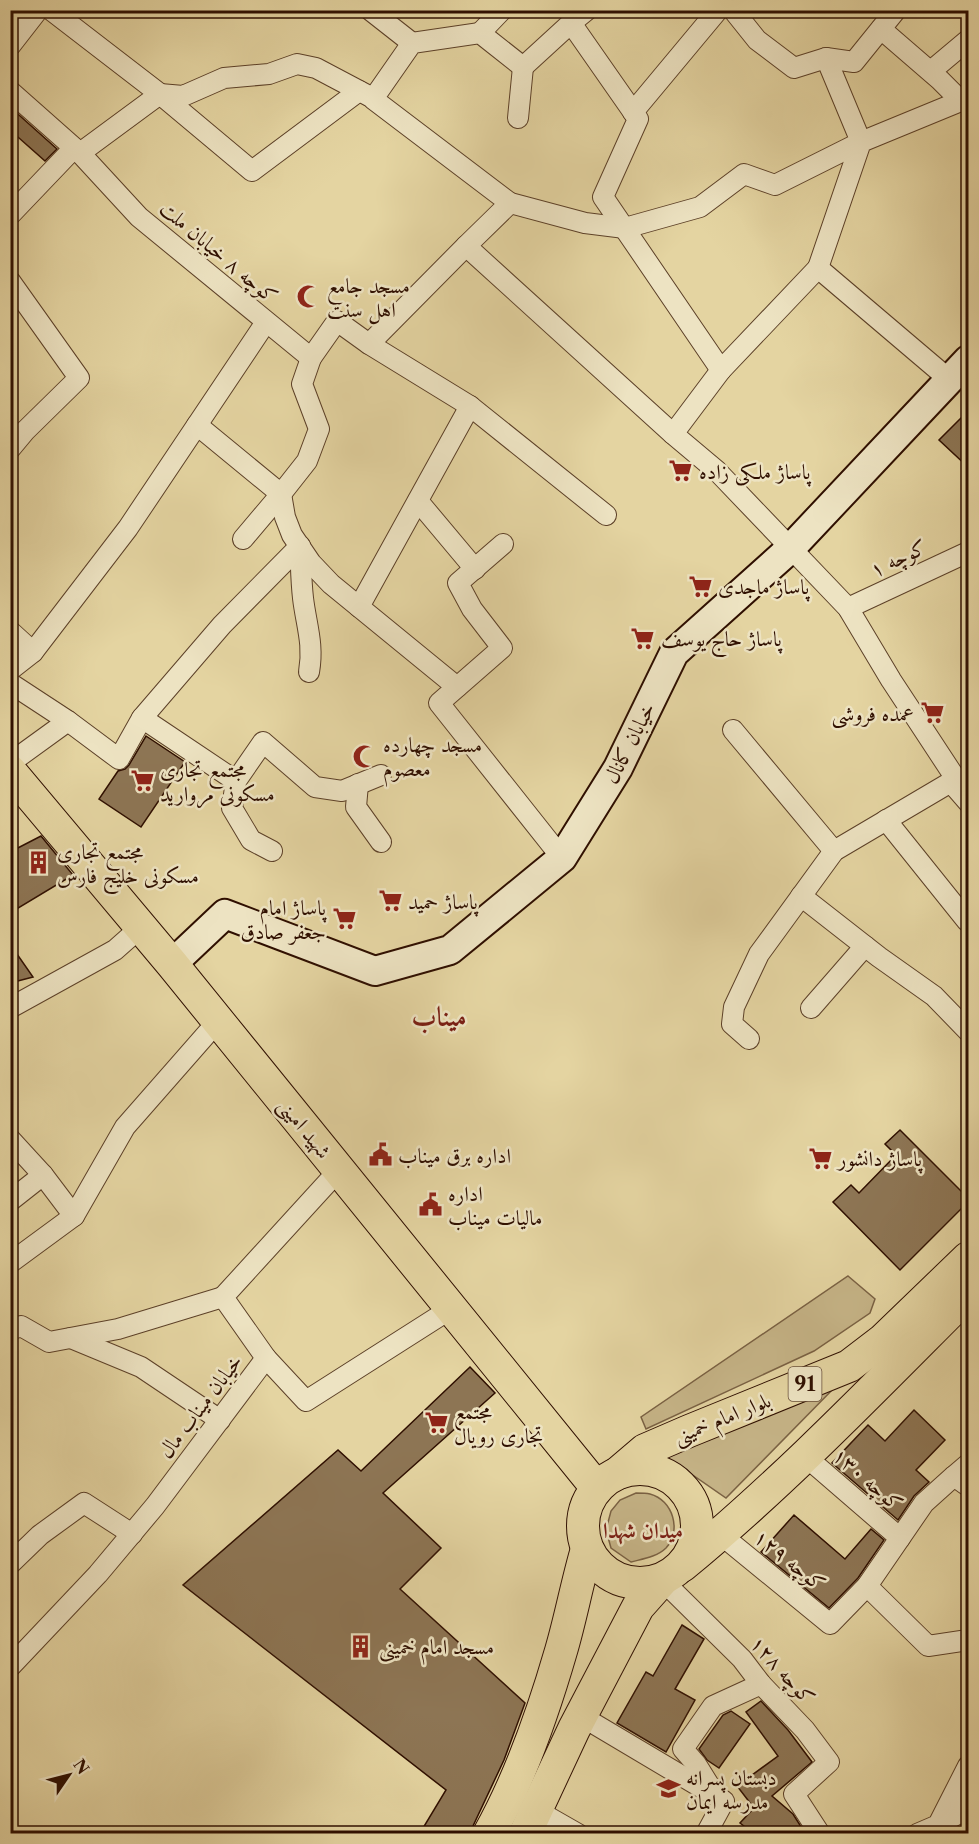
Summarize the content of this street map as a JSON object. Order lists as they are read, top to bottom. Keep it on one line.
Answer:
{"streets":{"main road":["شهید امینی","91","بلوار امام خمینی"],"street":["کوچه ۸ خیابان ملت","کوچه ۱","خیابان کانال","خیابان میناب مال","کوچه ۱۳۰","کوچه ۱۲۹","کوچه ۱۲۸"]},"crossings":[["خیابان کانال","شهید امینی"],["شهید امینی","91"],["شهید امینی","بلوار امام خمینی"],["شهید امینی","کوچه ۱۲۸"],["91","بلوار امام خمینی"],["91","کوچه ۱۳۰"],["91","کوچه ۱۲۹"],["91","کوچه ۱۲۸"],["بلوار امام خمینی","کوچه ۱۲۸"]],"districts":["میناب","میدان شهدا"],"places":{"mosque":["مسجد جامع اهل سنت","مسجد چهارده معصوم"],"supermarket":["پاساژ ملکی زاده","پاساژ ماجدی","پاساژ حاج یوسف","عمده فروشی","مجتمع تجاری مسکونی مروارید","پاساژ حمید","پاساژ امام جعفر صادق","پاساژ دانشور","مجتمع تجاری رویال"],"building":["مجتمع تجاری مسکونی خلیج فارس","مسجد امام خمینی"],"public building":["اداره برق میناب","اداره مالیات میناب"],"school or university":["دبستان پسرانه مدرسه ایمان"]},"north":"top right"}
